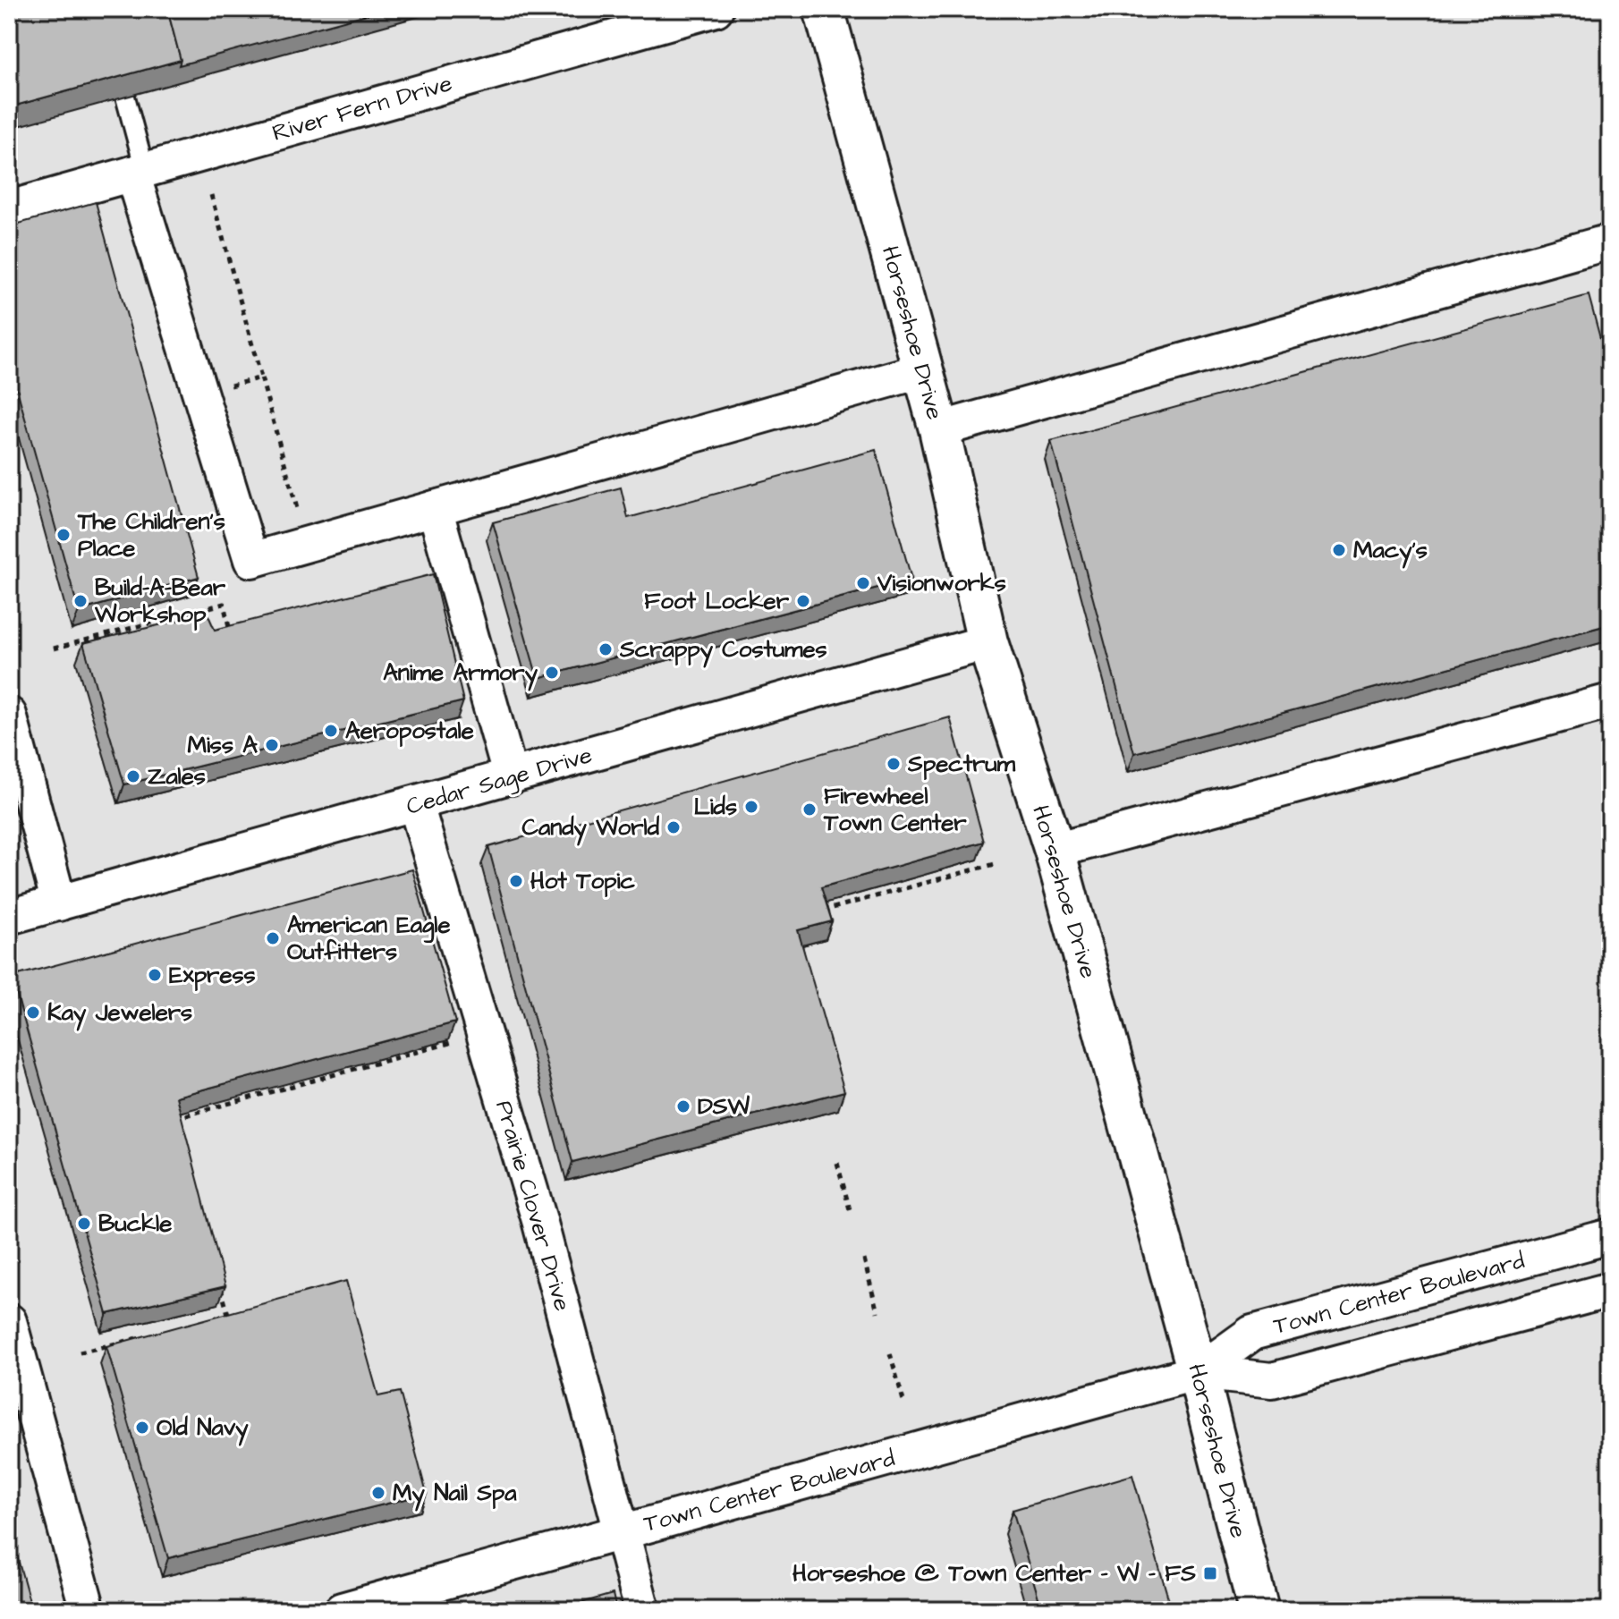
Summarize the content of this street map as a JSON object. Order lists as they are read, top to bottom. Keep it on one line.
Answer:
{"streets":{"street":["River Fern Drive","Horseshoe Drive","Cedar Sage Drive","Prairie Clover Drive","Town Center Boulevard"]},"crossings":[["Horseshoe Drive","Cedar Sage Drive"],["Horseshoe Drive","Town Center Boulevard"],["Cedar Sage Drive","Prairie Clover Drive"],["Prairie Clover Drive","Town Center Boulevard"]],"places":{"other":["The Children's Place","Macy's","Visionworks","Build-A-Bear Workshop","Foot Locker","Scrappy Costumes","Anime Armory","Aeropostale","Miss A","Spectrum","Zales","Lids","Firewheel Town Center","Candy World","Hot Topic","American Eagle Outfitters","Express","Kay Jewelers","DSW","Buckle","Old Navy","My Nail Spa"],"transit":["Horseshoe @ Town Center - W - FS"]}}
